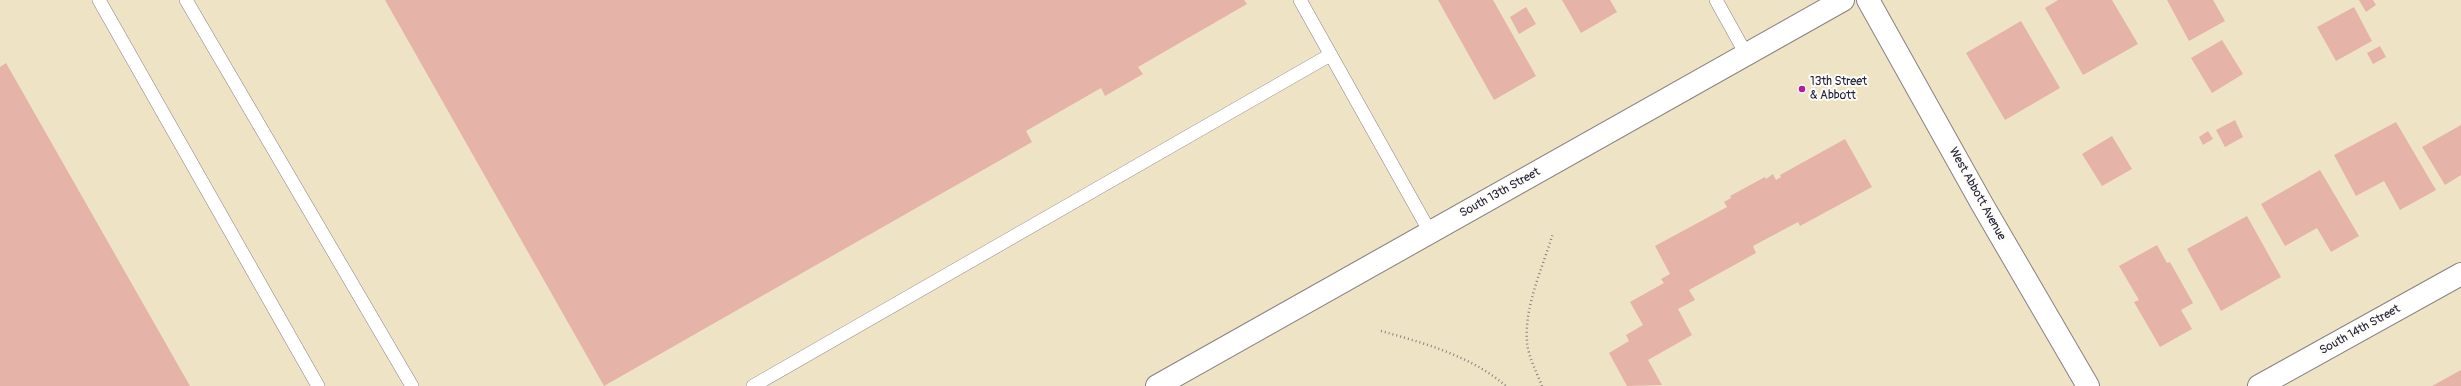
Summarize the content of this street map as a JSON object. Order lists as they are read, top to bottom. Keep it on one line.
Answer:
{"streets":{"street":["South 13th Street","West Abbott Avenue","South 14th Street"]},"places":["13th Street & Abbott"]}
